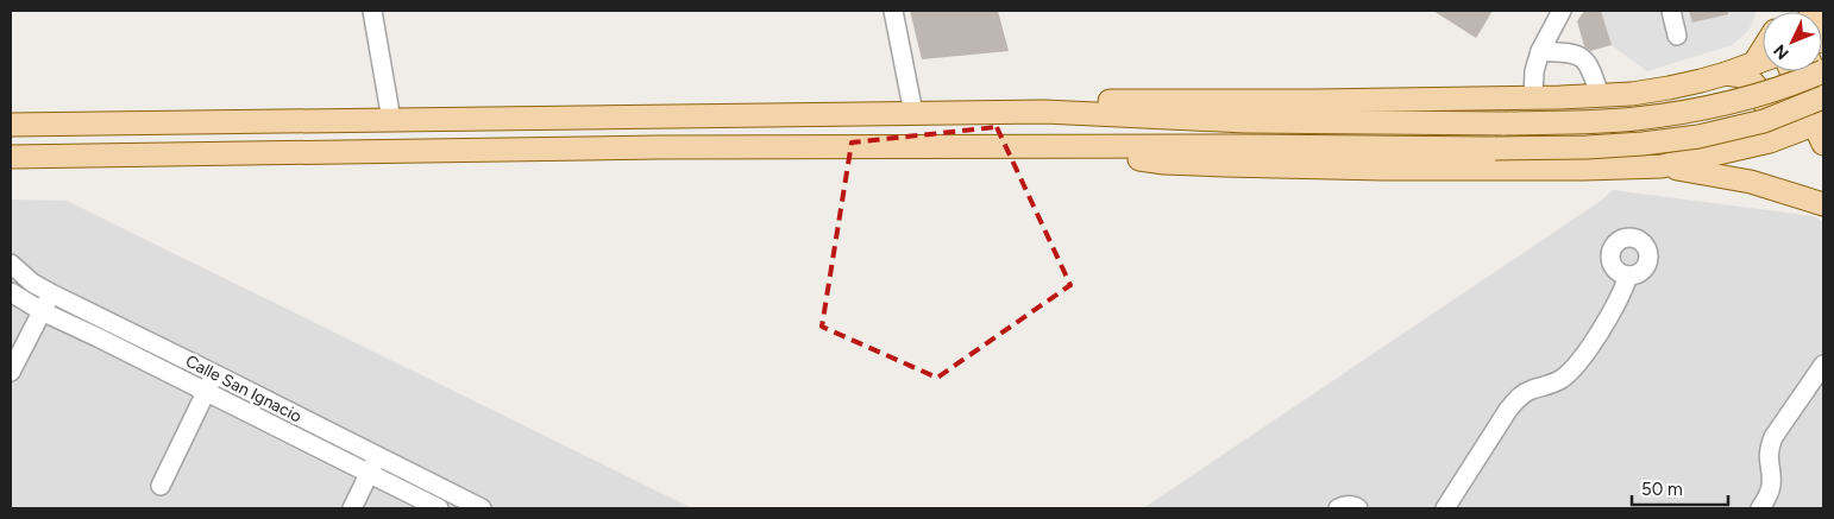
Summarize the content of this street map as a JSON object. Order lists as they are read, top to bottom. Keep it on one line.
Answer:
{"streets":{"street":["Calle San Ignacio"]},"scale_bar":"50 m","north":"bottom left"}
